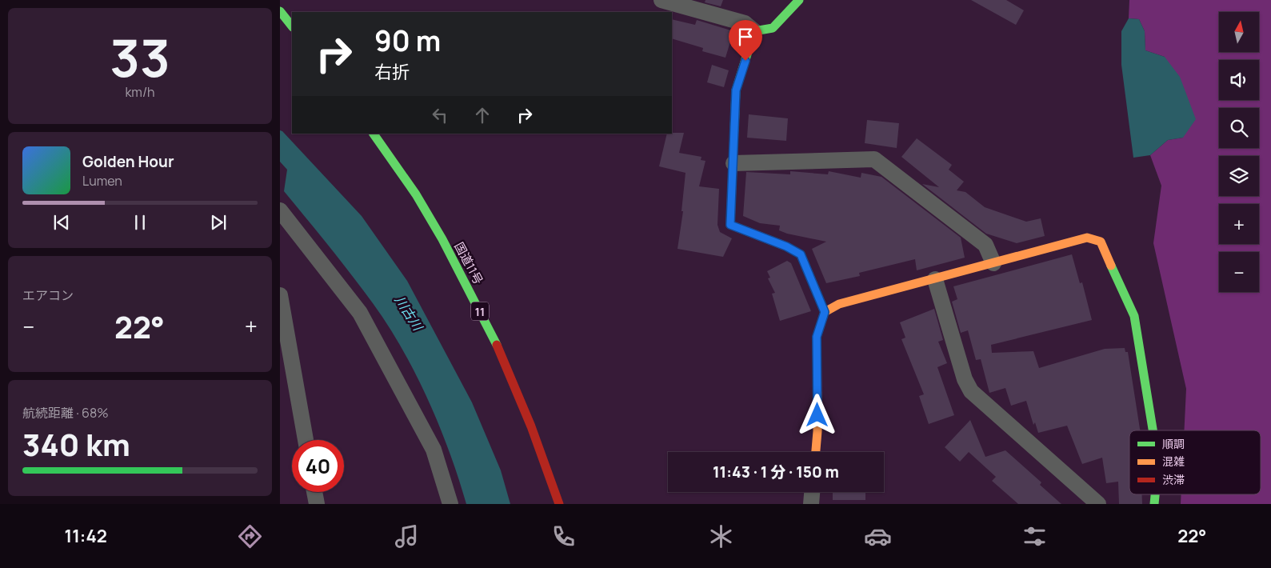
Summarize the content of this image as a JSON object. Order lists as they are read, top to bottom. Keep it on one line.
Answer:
{"streets":{"main road":["国道11号","11"]},"water":["川古川"],"legend":["順調","混雑","渋滞"],"north":"top","page":{"tile":[["33","km/h"],"エアコン",["航続距離 · 68%","340 km"]],"map_buttons":["+","−"],"turn":["90 m","右折"],"song":["Golden Hour","Lumen"],"heat":["−","22°","+"],"limit":"40","trip":"11:43 · 1 分 · 150 m","tabs":["11:42","22°"]}}
